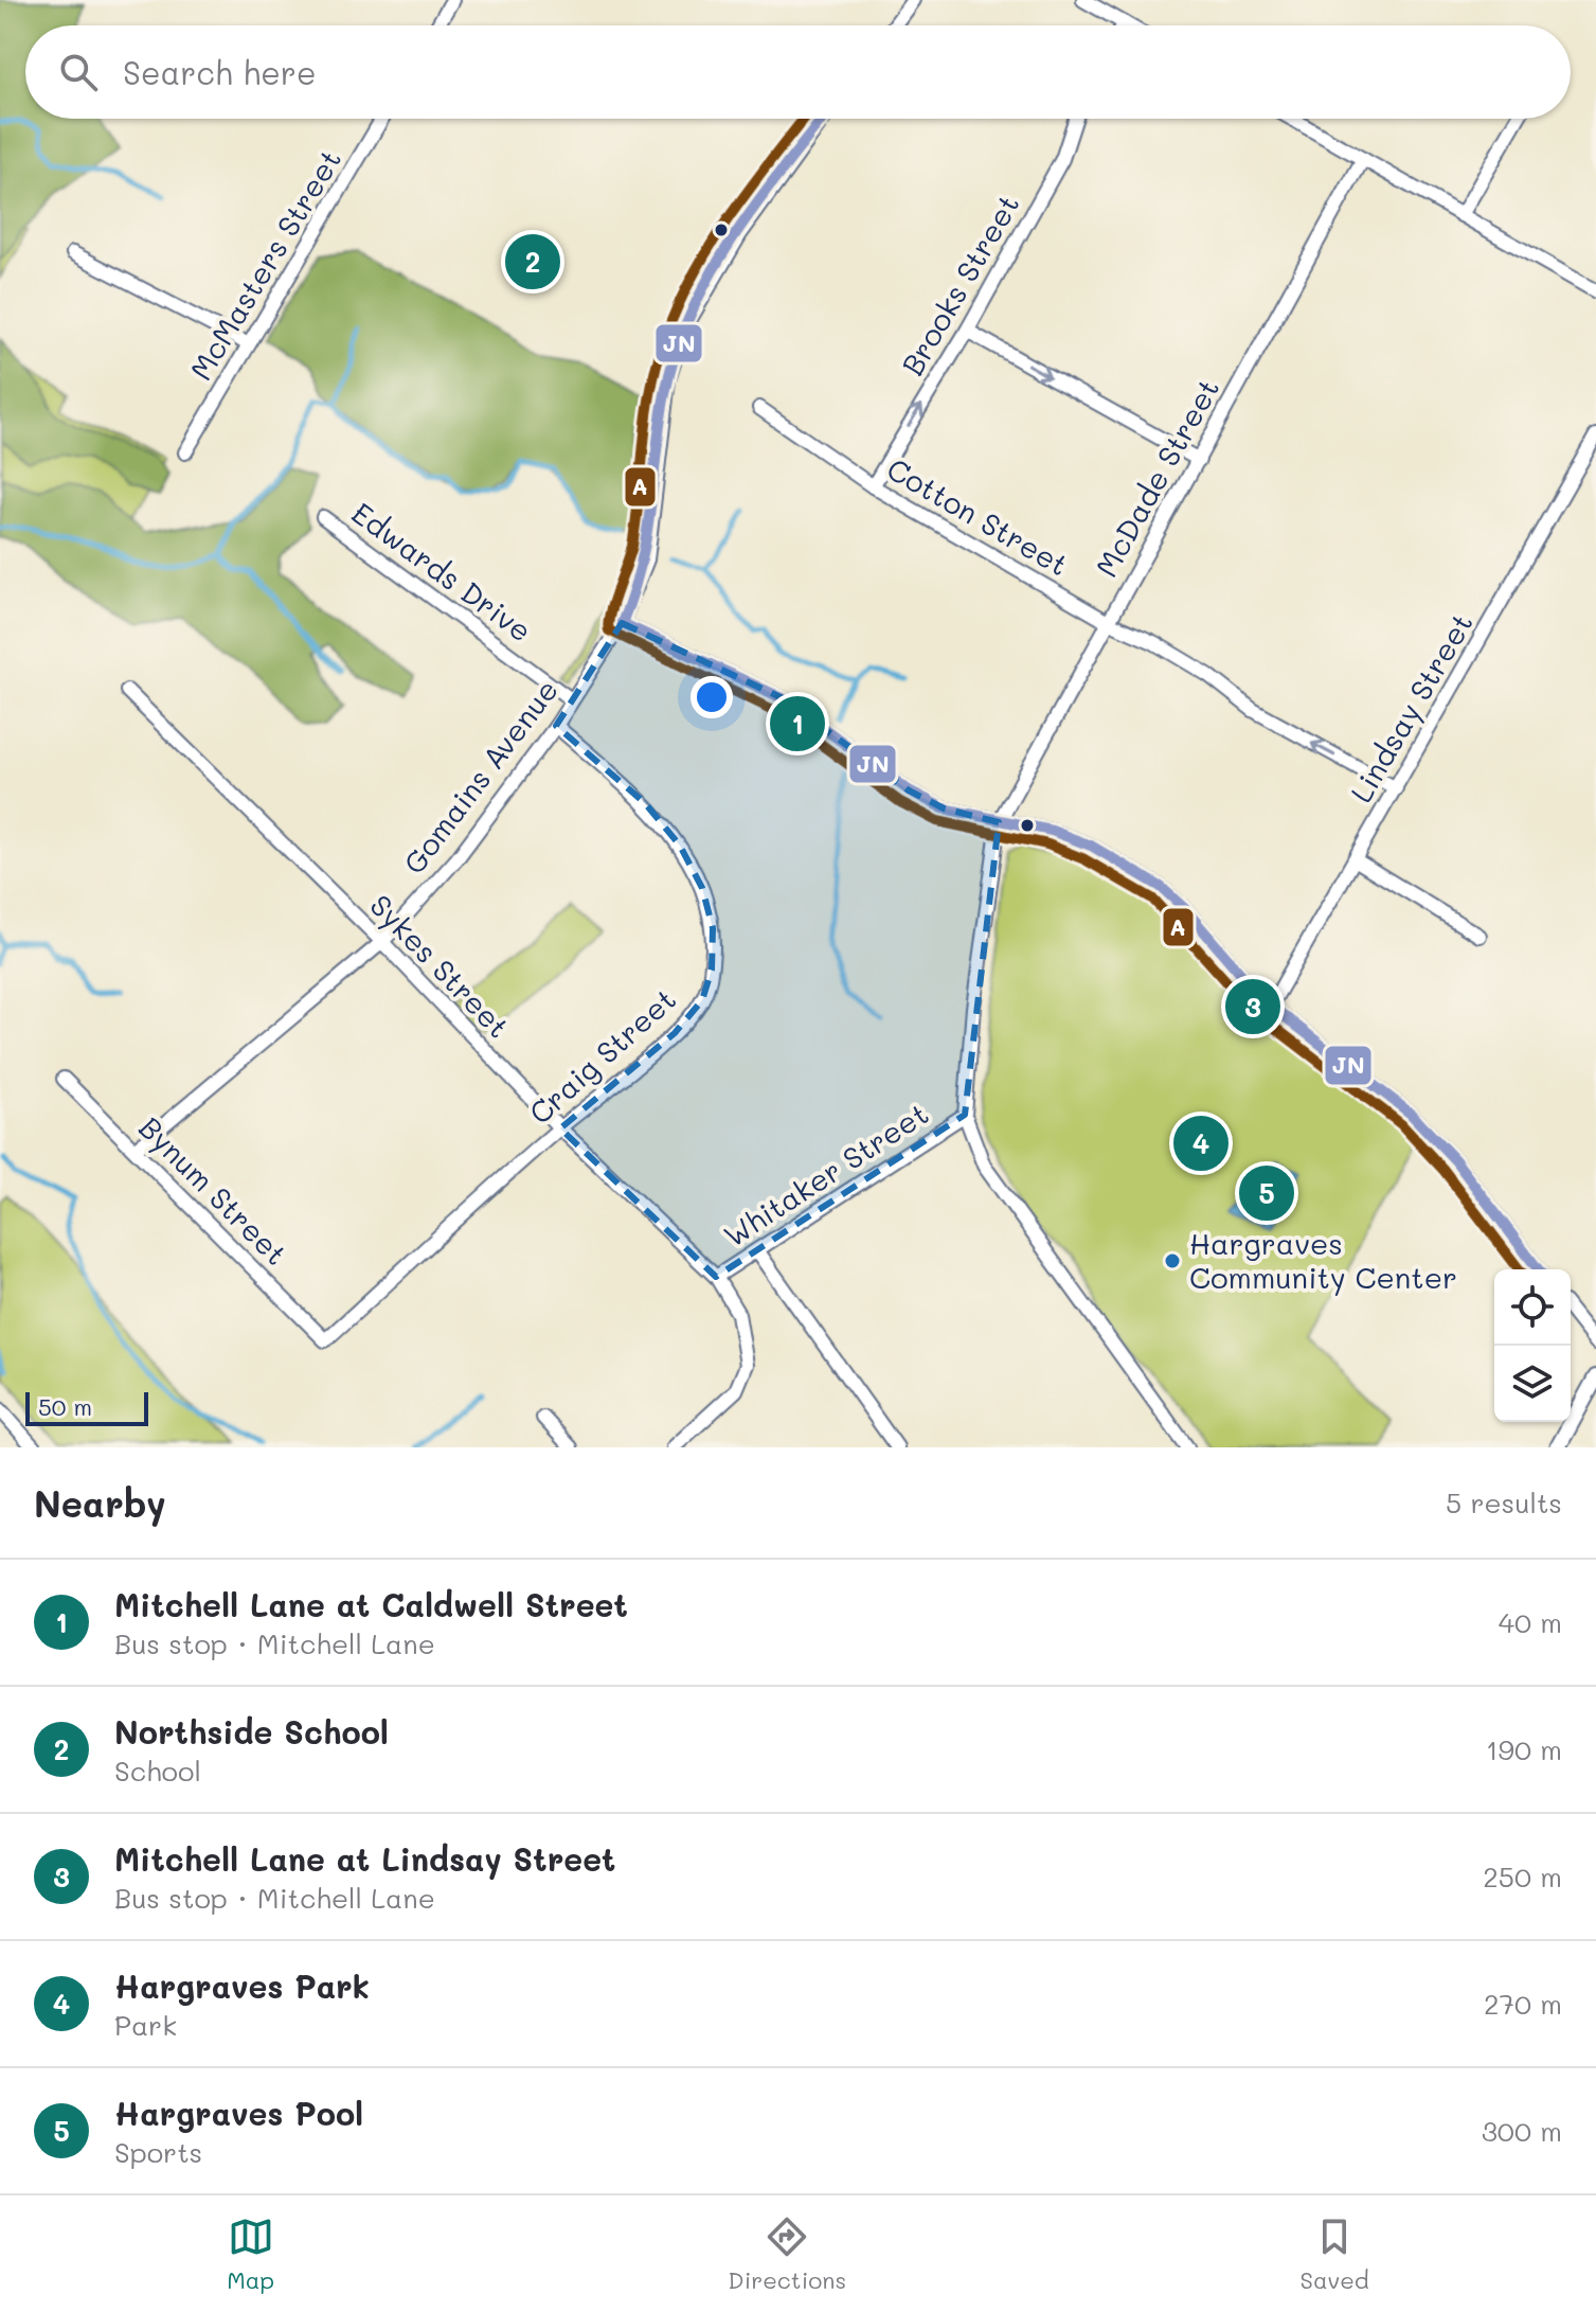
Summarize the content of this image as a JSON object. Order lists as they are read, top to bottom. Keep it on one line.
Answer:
{"streets":{"street":["McMasters Street","Brooks Street","McDade Street","Cotton Street","Edwards Drive","Lindsay Street","Gomains Avenue","Sykes Street","Craig Street","Whitaker Street","Bynum Street"]},"crossings":[["Brooks Street","Cotton Street"],["McDade Street","Cotton Street"],["Cotton Street","Lindsay Street"],["Edwards Drive","Gomains Avenue"],["Gomains Avenue","Sykes Street"],["Gomains Avenue","Craig Street"],["Gomains Avenue","Bynum Street"],["Sykes Street","Craig Street"],["Sykes Street","Whitaker Street"],["Craig Street","Bynum Street"]],"one_way":["Brooks Street","Cotton Street"],"places":["Hargraves Community Center"],"lines":["transit line JN","transit line A"],"scale_bar":"50 m","page":{"search":"Search here","pins":["2","1","3","4","5"],"scale":"50 m","heading":["Nearby","5 results"],"list":[{"mark":"1","name":"Mitchell Lane at Caldwell Street","note":"Bus stop · Mitchell Lane","value":"40 m"},{"mark":"2","name":"Northside School","note":"School","value":"190 m"},{"mark":"3","name":"Mitchell Lane at Lindsay Street","note":"Bus stop · Mitchell Lane","value":"250 m"},{"mark":"4","name":"Hargraves Park","note":"Park","value":"270 m"},{"mark":"5","name":"Hargraves Pool","note":"Sports","value":"300 m"}],"nav":["Map","Directions","Saved"]}}
